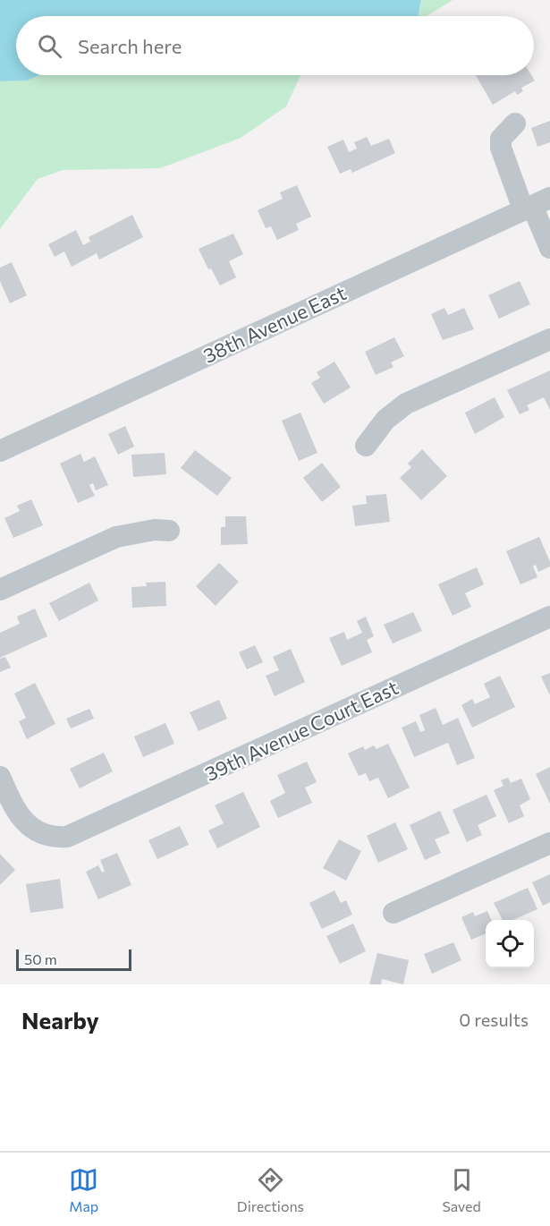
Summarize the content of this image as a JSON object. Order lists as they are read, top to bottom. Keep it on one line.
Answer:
{"streets":{"street":["38th Avenue East","39th Avenue Court East"]},"scale_bar":"50 m","page":{"search":"Search here","scale":"50 m","heading":["Nearby","0 results"],"nav":["Map","Directions","Saved"]}}
